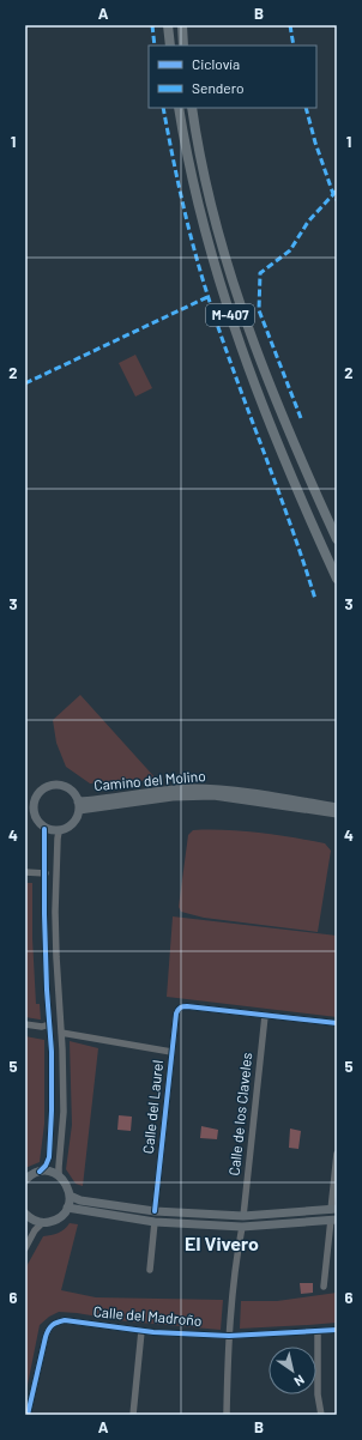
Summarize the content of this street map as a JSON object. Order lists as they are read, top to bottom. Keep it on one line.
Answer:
{"streets":{"highway":["M-407"],"main road":["Camino del Molino"],"street":["Calle del Laurel","Calle de los Claveles","Calle del Madroño"]},"crossings":[["Calle del Laurel","Calle de los Claveles"]],"districts":["El Vivero"],"legend":["Ciclovía","Sendero"],"north":"bottom right","grid":{"columns":["A","B"],"rows":["1","2","3","4","5","6"]}}
